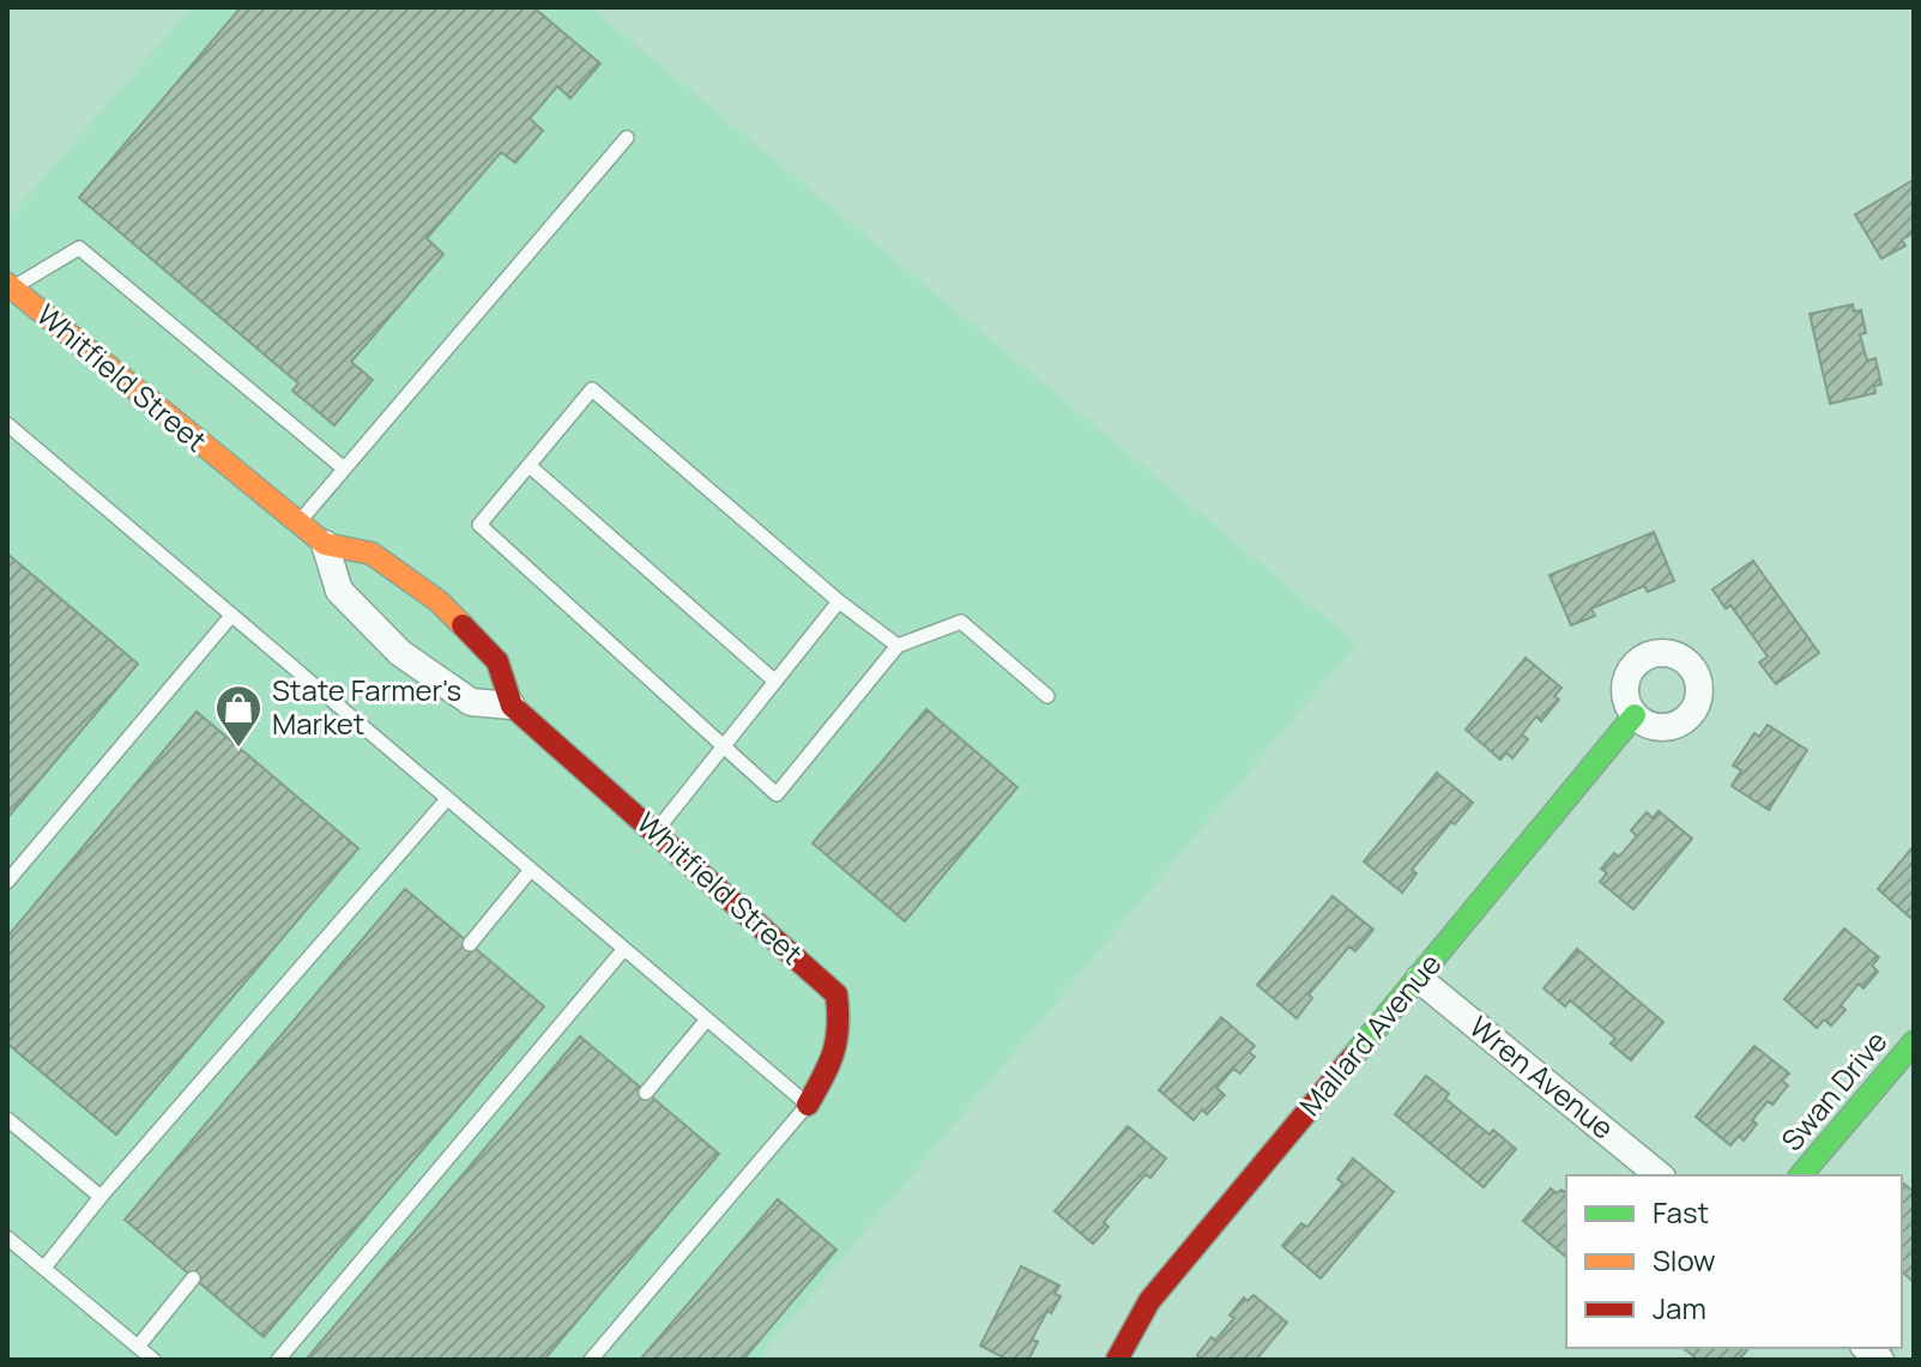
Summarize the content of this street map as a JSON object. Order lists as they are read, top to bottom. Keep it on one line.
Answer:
{"streets":{"street":["Whitfield Street","Mallard Avenue","Wren Avenue","Swan Drive"]},"crossings":[["Mallard Avenue","Wren Avenue"]],"places":{"shop":["State Farmer's Market"]},"legend":["Fast","Slow","Jam"]}
